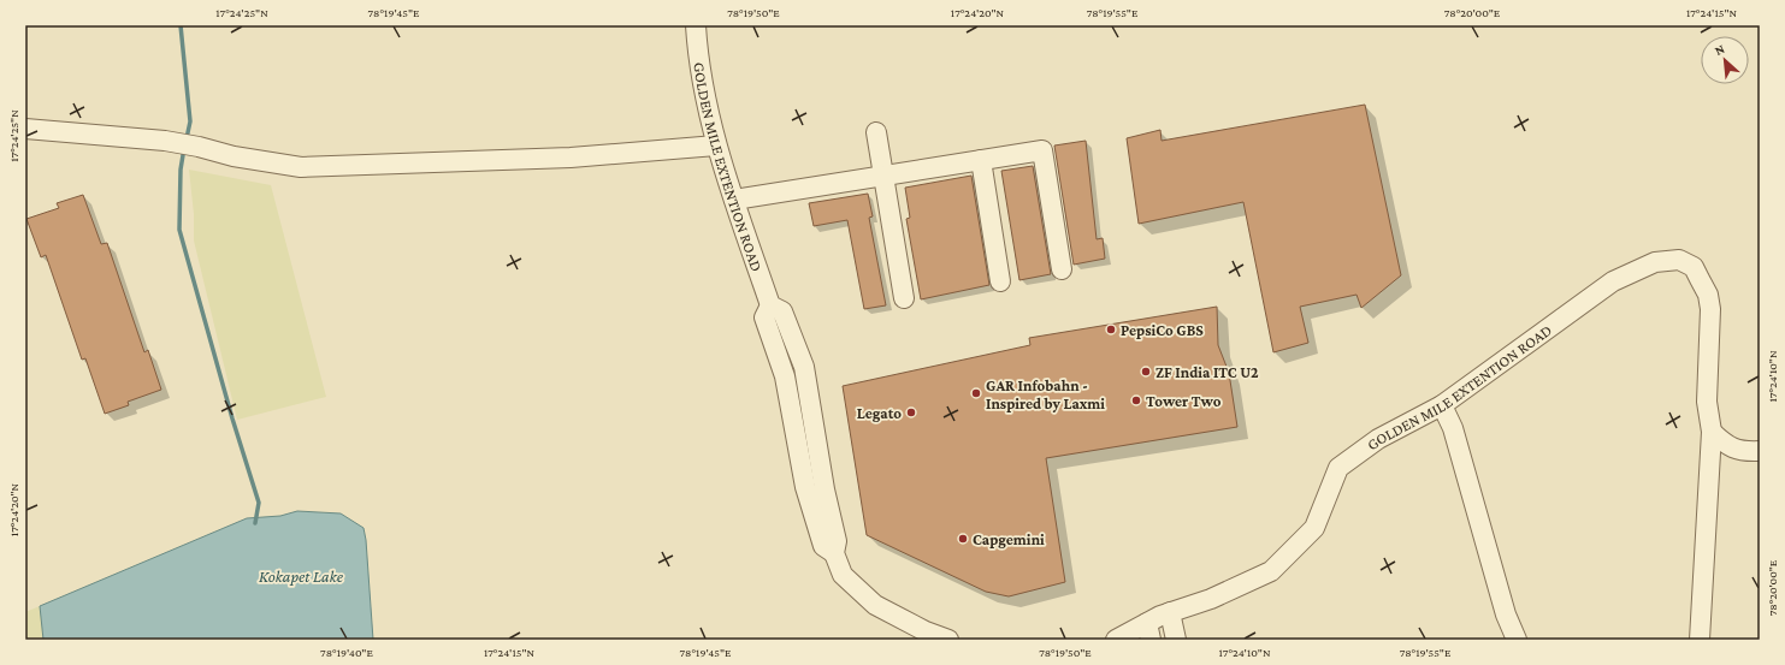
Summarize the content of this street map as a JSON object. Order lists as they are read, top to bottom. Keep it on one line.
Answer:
{"streets":{"street":["GOLDEN MILE EXTENTION ROAD"]},"water":["Kokapet Lake"],"places":["PepsiCo GBS","ZF India ITC U2","GAR Infobahn - Inspired by Laxmi","Tower Two","Legato","Capgemini"],"north":"top left","coordinates":["17°24'25\"N","78°19'45\"E","78°19'50\"E","17°24'20\"N","78°19'55\"E","78°20'00\"E","17°24'15\"N","17°24'10\"N","78°19'40\"E"]}
